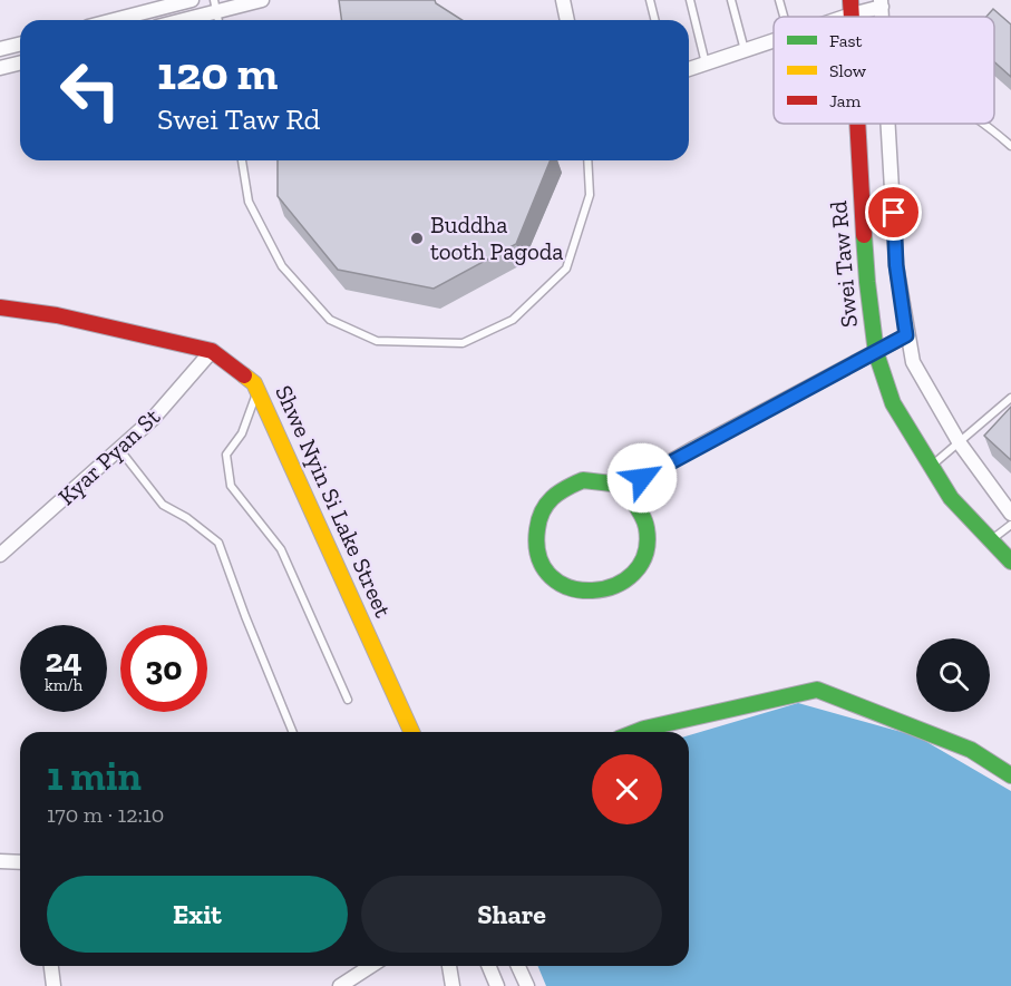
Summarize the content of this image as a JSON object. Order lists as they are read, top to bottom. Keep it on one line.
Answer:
{"streets":{"street":["Swei Taw Rd","Kyar Pyan St","Shwe Nyin Si Lake Street"]},"crossings":[["Kyar Pyan St","Shwe Nyin Si Lake Street"]],"places":["Buddha tooth Pagoda"],"legend":["Fast","Slow","Jam"],"page":{"turn":["120 m","Swei Taw Rd"],"speed":"24 km/h","limit":"30","heading":["1 min","170 m · 12:10"],"buttons":["Exit","Share"]}}
